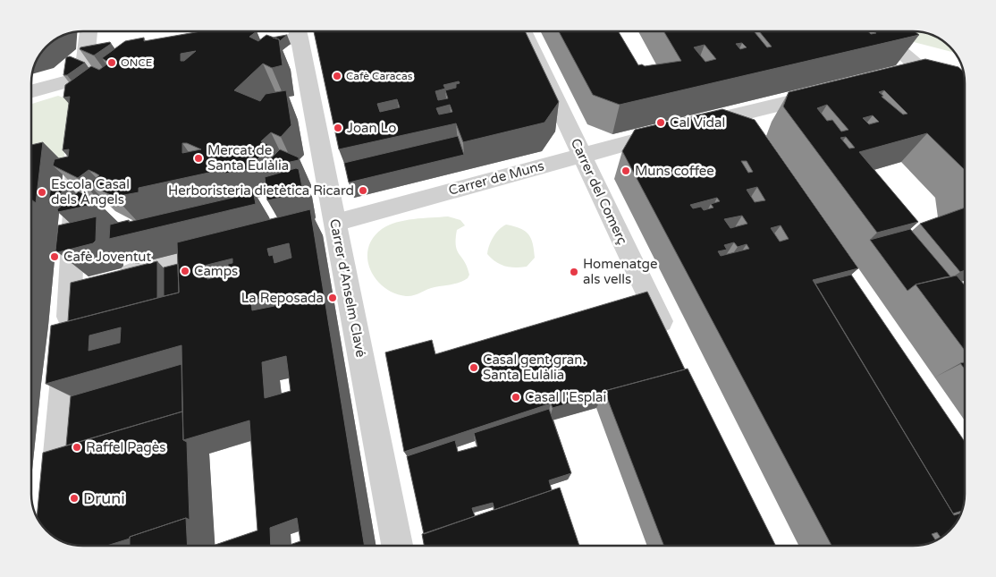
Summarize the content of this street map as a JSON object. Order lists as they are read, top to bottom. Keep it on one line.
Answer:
{"streets":{"street":["Carrer de Muns","Carrer del Comerç","Carrer d'Anselm Clavé"]},"crossings":[["Carrer de Muns","Carrer del Comerç"],["Carrer de Muns","Carrer d'Anselm Clavé"]],"places":["ONCE","Cafè Caracas","Cal Vidal","Joan Lo","Mercat de Santa Eulàlia","Muns coffee","Herboristeria dietètica Ricard","Escola Casal dels Àngels","Cafè Joventut","Camps","Homenatge als vells","La Reposada","Casal gent gran. Santa Eulàlia","Casal l'Esplai","Raffel Pagès","Druni"]}
